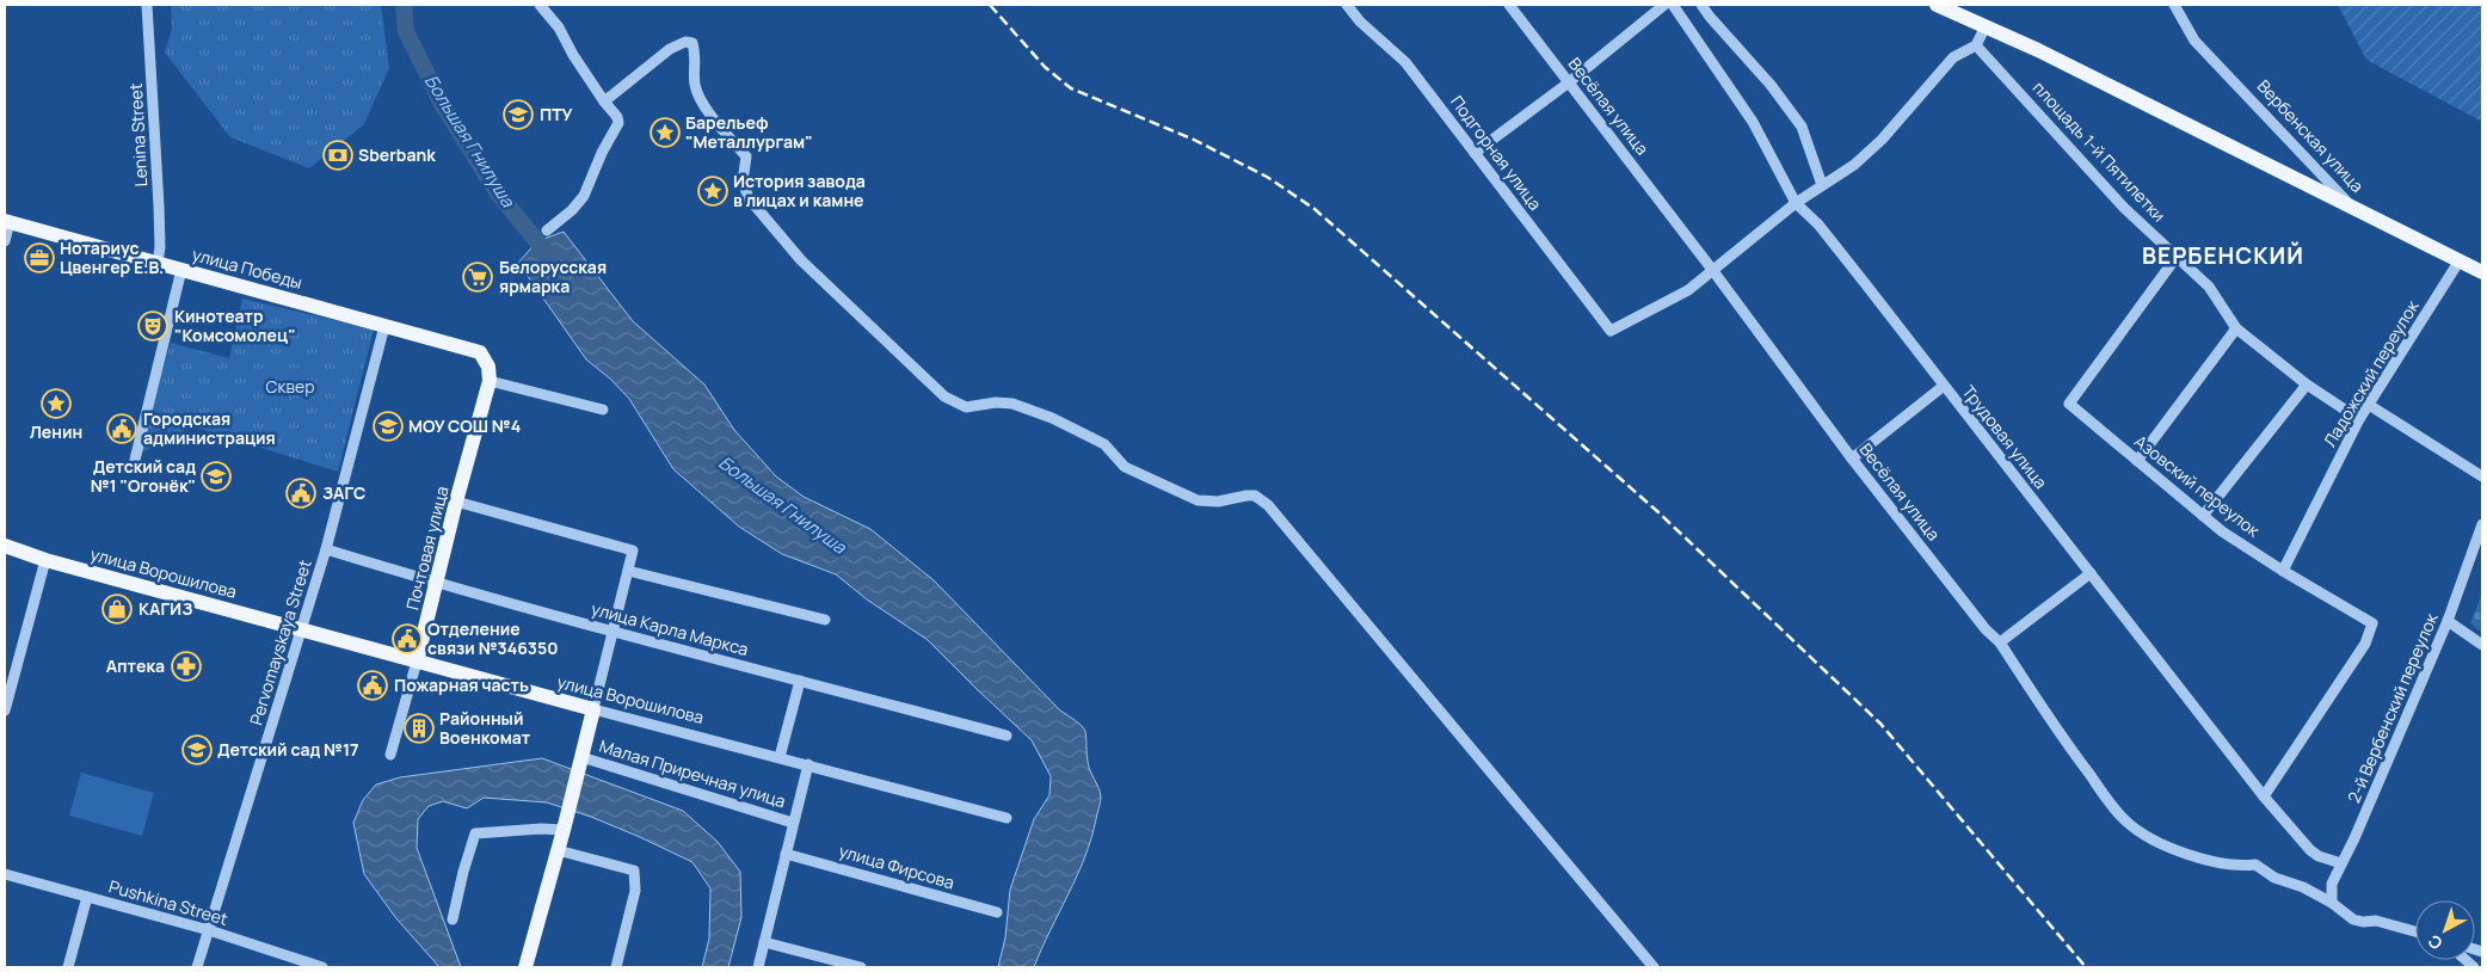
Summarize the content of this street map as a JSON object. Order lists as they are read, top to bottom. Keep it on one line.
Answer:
{"streets":{"main road":["Вербенская улица","площадь 1-й Пятилетки","улица Победы","Почтовая улица","улица Ворошилова"],"street":["Весёлая улица","Lenina Street","Подгорная улица","Ладожский переулок","Трудовая улица","Азовский переулок","улица Карла Маркса","Pervomayskaya Street","2-й Вербенский переулок","Малая Приречная улица","улица Фирсова","Pushkina Street"]},"crossings":[["Весёлая улица","Подгорная улица"],["Весёлая улица","2-й Вербенский переулок"],["Lenina Street","улица Победы"],["Вербенская улица","площадь 1-й Пятилетки"],["Вербенская улица","Ладожский переулок"],["площадь 1-й Пятилетки","Ладожский переулок"],["площадь 1-й Пятилетки","Азовский переулок"],["улица Победы","Почтовая улица"],["улица Победы","Pervomayskaya Street"],["Ладожский переулок","Азовский переулок"],["Трудовая улица","Азовский переулок"],["Трудовая улица","2-й Вербенский переулок"],["Почтовая улица","улица Ворошилова"],["Почтовая улица","улица Карла Маркса"],["улица Ворошилова","Pervomayskaya Street"],["улица Карла Маркса","Pervomayskaya Street"],["Pervomayskaya Street","Pushkina Street"]],"districts":["ВЕРБЕНСКИЙ"],"water":["Большая Гнилуша"],"parks":["Сквер"],"places":{"school or university":["ПТУ","МОУ СОШ №4","Детский сад №1 \"Огонёк\"","Детский сад №17"],"place":["Барельеф \"Металлургам\"","История завода в лицах и камне","Ленин"],"bank":["Sberbank"],"office":["Нотариус Цвенгер Е.В."],"supermarket":["Белорусская ярмарка"],"theatre":["Кинотеатр \"Комсомолец\""],"public building":["Городская администрация","ЗАГС","Отделение связи №346350","Пожарная часть"],"shop":["КАГИЗ"],"pharmacy":["Аптека"],"building":["Районный Военкомат"]},"north":"bottom left"}
